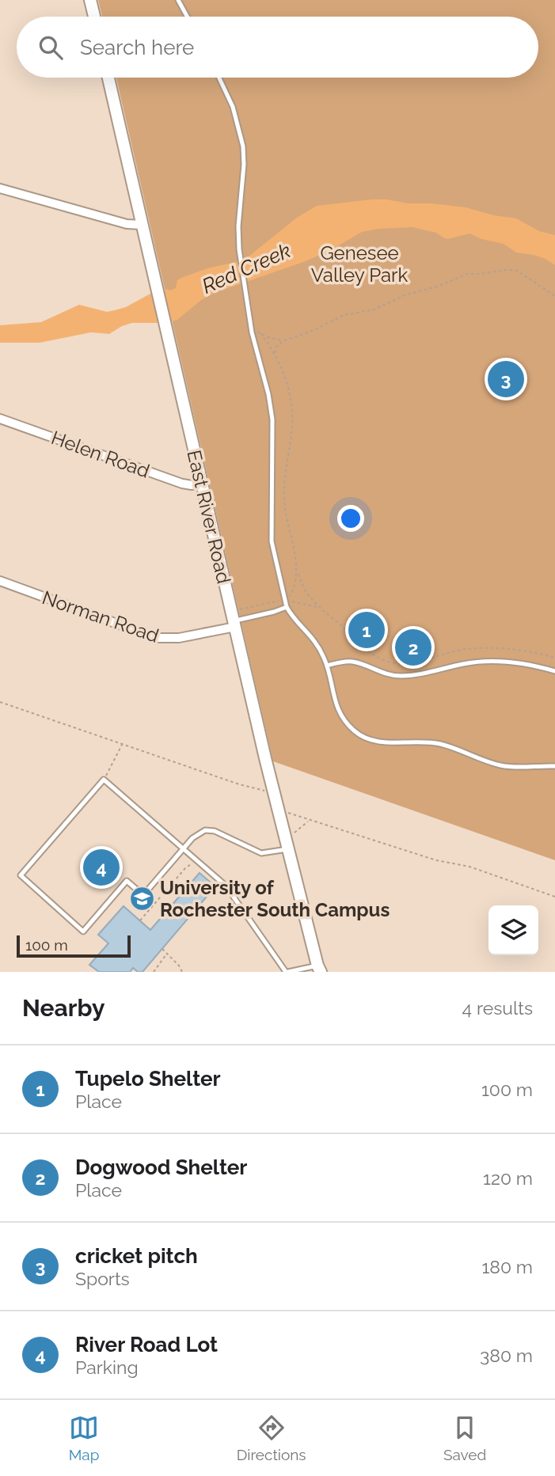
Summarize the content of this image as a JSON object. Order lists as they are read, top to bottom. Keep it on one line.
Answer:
{"streets":{"street":["Helen Road","East River Road","Norman Road"]},"crossings":[["Helen Road","East River Road"],["East River Road","Norman Road"]],"water":["Red Creek"],"parks":["Genesee Valley Park"],"places":{"school or university":["University of Rochester South Campus"]},"scale_bar":"100 m","page":{"search":"Search here","pins":["3","1","2","4"],"scale":"100 m","heading":["Nearby","4 results"],"list":[{"mark":"1","name":"Tupelo Shelter","note":"Place","value":"100 m"},{"mark":"2","name":"Dogwood Shelter","note":"Place","value":"120 m"},{"mark":"3","name":"cricket pitch","note":"Sports","value":"180 m"},{"mark":"4","name":"River Road Lot","note":"Parking","value":"380 m"}],"nav":["Map","Directions","Saved"]}}
